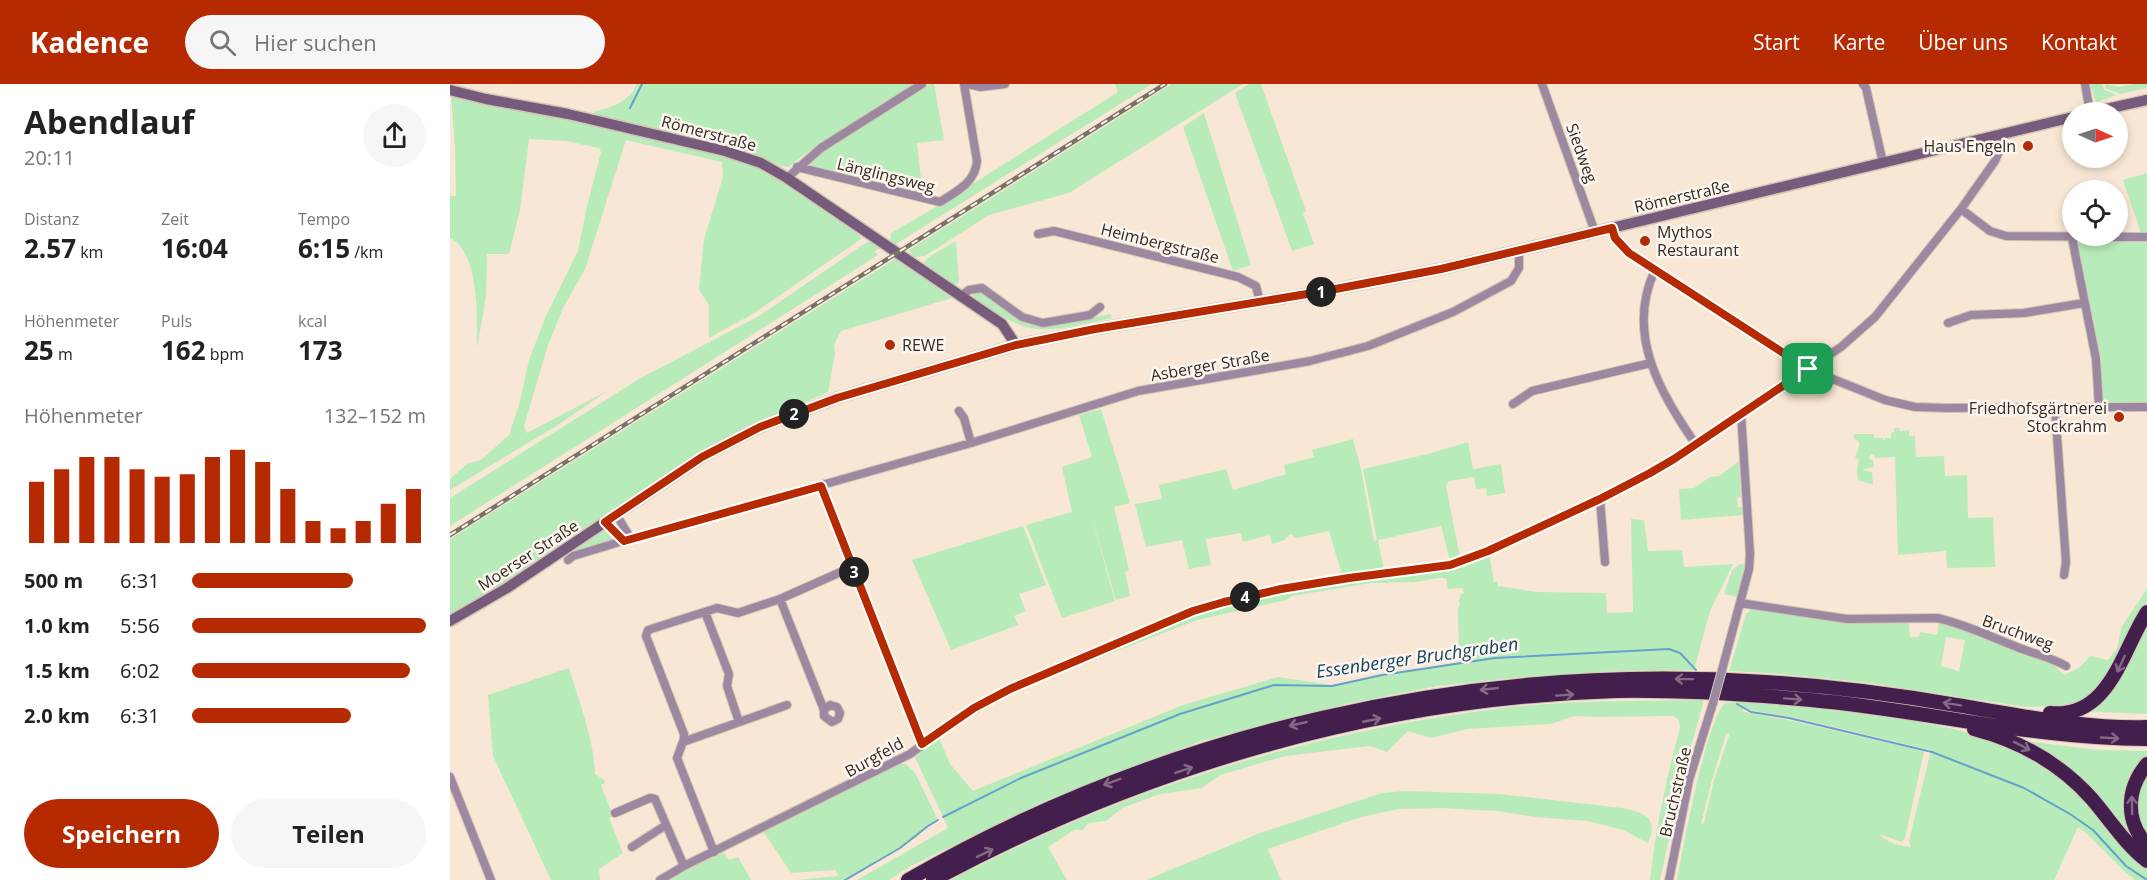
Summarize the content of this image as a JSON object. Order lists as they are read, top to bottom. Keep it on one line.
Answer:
{"streets":{"street":["Römerstraße","Siedweg","Länglingsweg","Heimbergstraße","Asberger Straße","Moerser Straße","Bruchweg","Burgfeld","Bruchstraße"]},"crossings":[["Römerstraße","Siedweg"],["Römerstraße","Länglingsweg"],["Römerstraße","Heimbergstraße"],["Römerstraße","Asberger Straße"],["Römerstraße","Moerser Straße"],["Römerstraße","Burgfeld"],["Bruchweg","Bruchstraße"],["Burgfeld","Bruchstraße"]],"water":["Essenberger Bruchgraben"],"places":["Haus Engeln","Mythos Restaurant","REWE","Friedhofsgärtnerei Stockrahm"],"north":"right","page":{"header":"Kadence","search":"Hier suchen","nav":["Start","Karte","Über uns","Kontakt"],"heading":["Abendlauf","20:11"],"stats":[["Distanz","2.57 km"],["Zeit","16:04"],["Tempo","6:15 /km"],["Höhenmeter","25 m"],["Puls","162 bpm"],["kcal","173"]],"pins":["1","2","3","4"],"chart":["Höhenmeter","132–152 m"],"list":[{"name":"500 m","note":"6:31"},{"name":"1.0 km","note":"5:56"},{"name":"1.5 km","note":"6:02"},{"name":"2.0 km","note":"6:31"}],"buttons":["Speichern","Teilen"]}}
